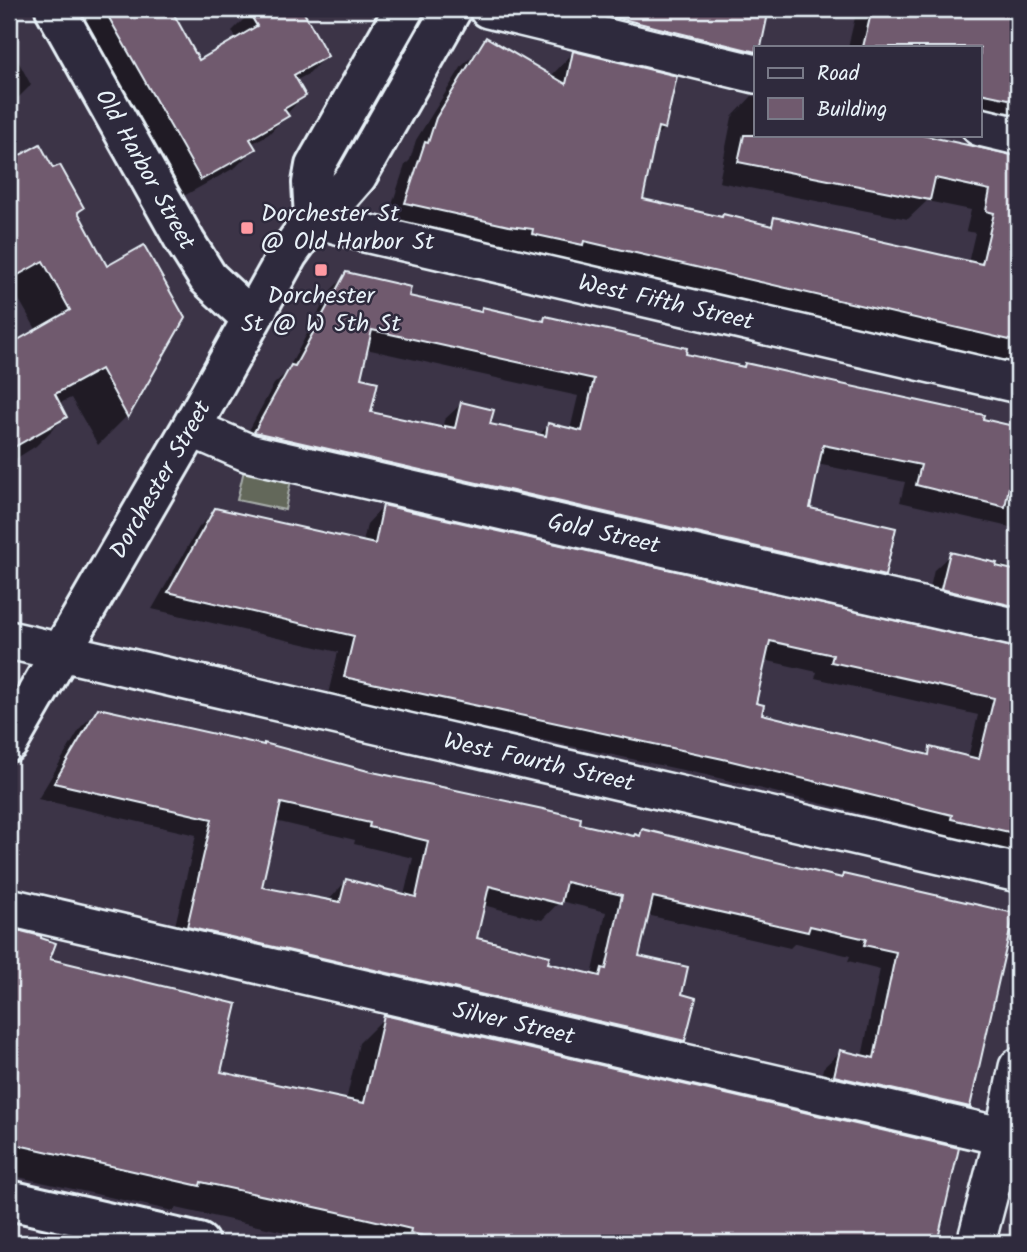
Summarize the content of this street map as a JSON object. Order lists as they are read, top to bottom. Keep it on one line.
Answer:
{"streets":{"main road":["Old Harbor Street","Dorchester Street"],"street":["West Fifth Street","Gold Street","West Fourth Street","Silver Street"]},"crossings":[["Old Harbor Street","Dorchester Street"],["West Fifth Street","Dorchester Street"],["Dorchester Street","Gold Street"],["Dorchester Street","West Fourth Street"]],"places":{"transit":["Dorchester St @ Old Harbor St","Dorchester St @ W 5th St"]},"legend":["Road","Building"]}
